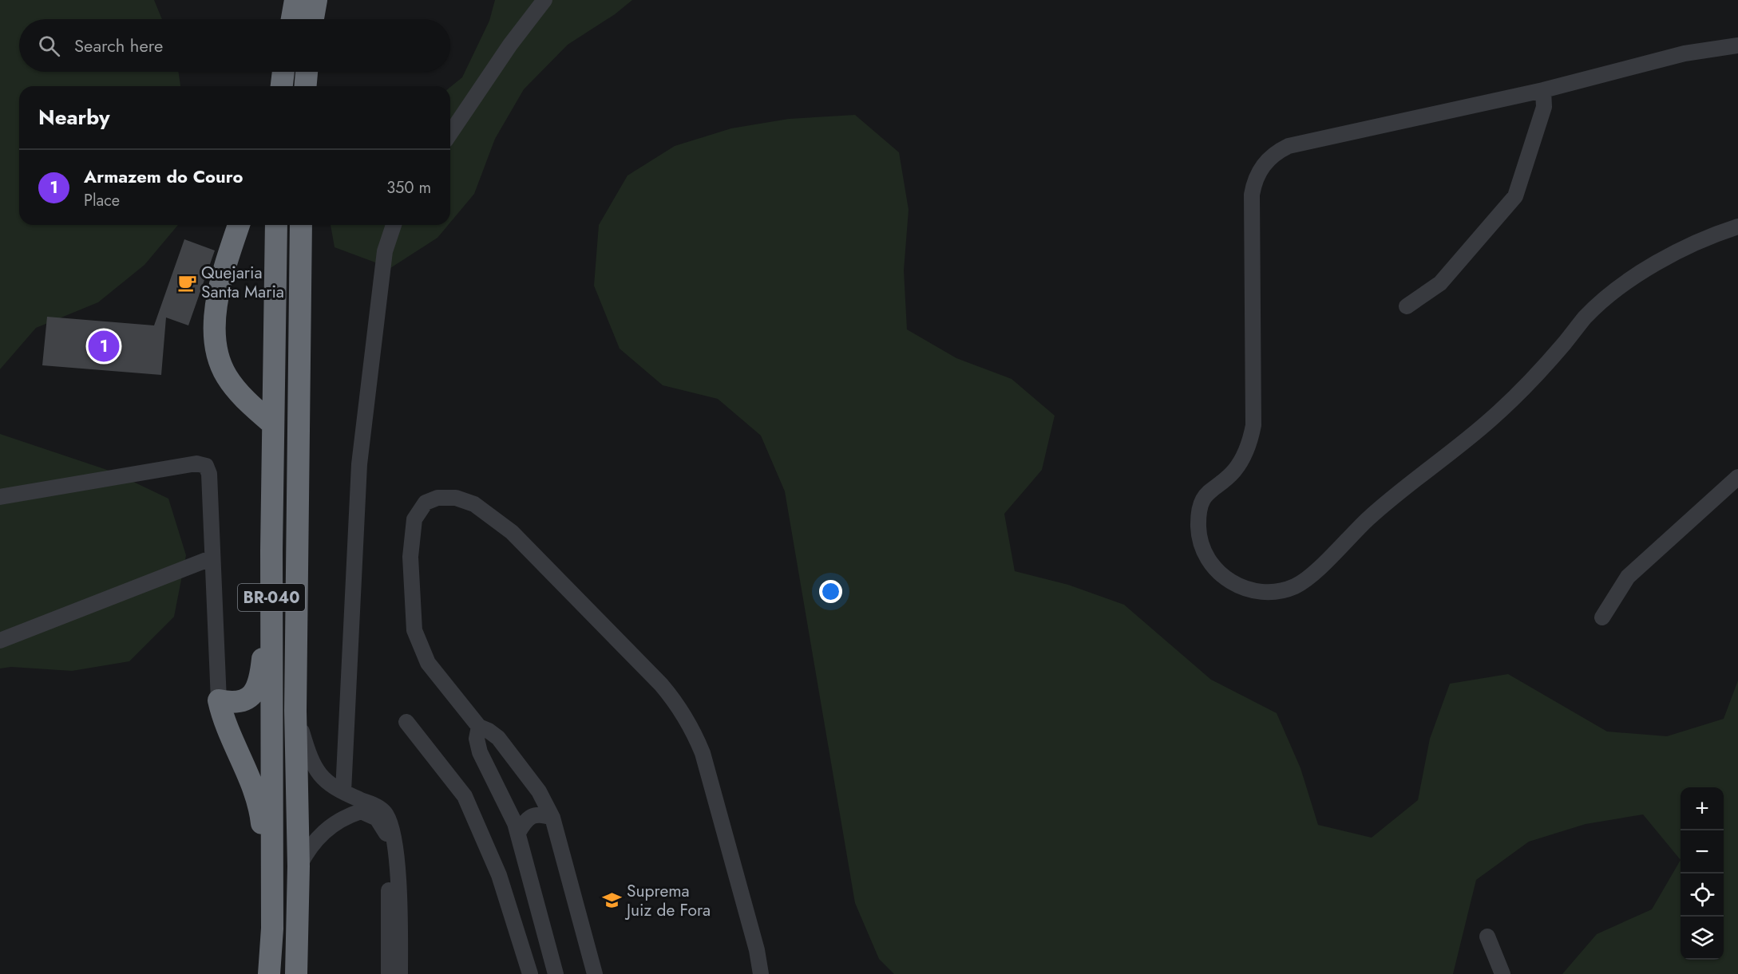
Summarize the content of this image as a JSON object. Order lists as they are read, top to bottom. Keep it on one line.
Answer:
{"streets":{"highway":["BR-040"]},"places":{"cafe":["Quejaria Santa Maria"],"school or university":["Suprema Juiz de Fora"]},"page":{"search":"Search here","heading":"Nearby","list":[{"mark":"1","name":"Armazem do Couro","note":"Place","value":"350 m"}],"pins":"1","map_buttons":["+","−"]}}
